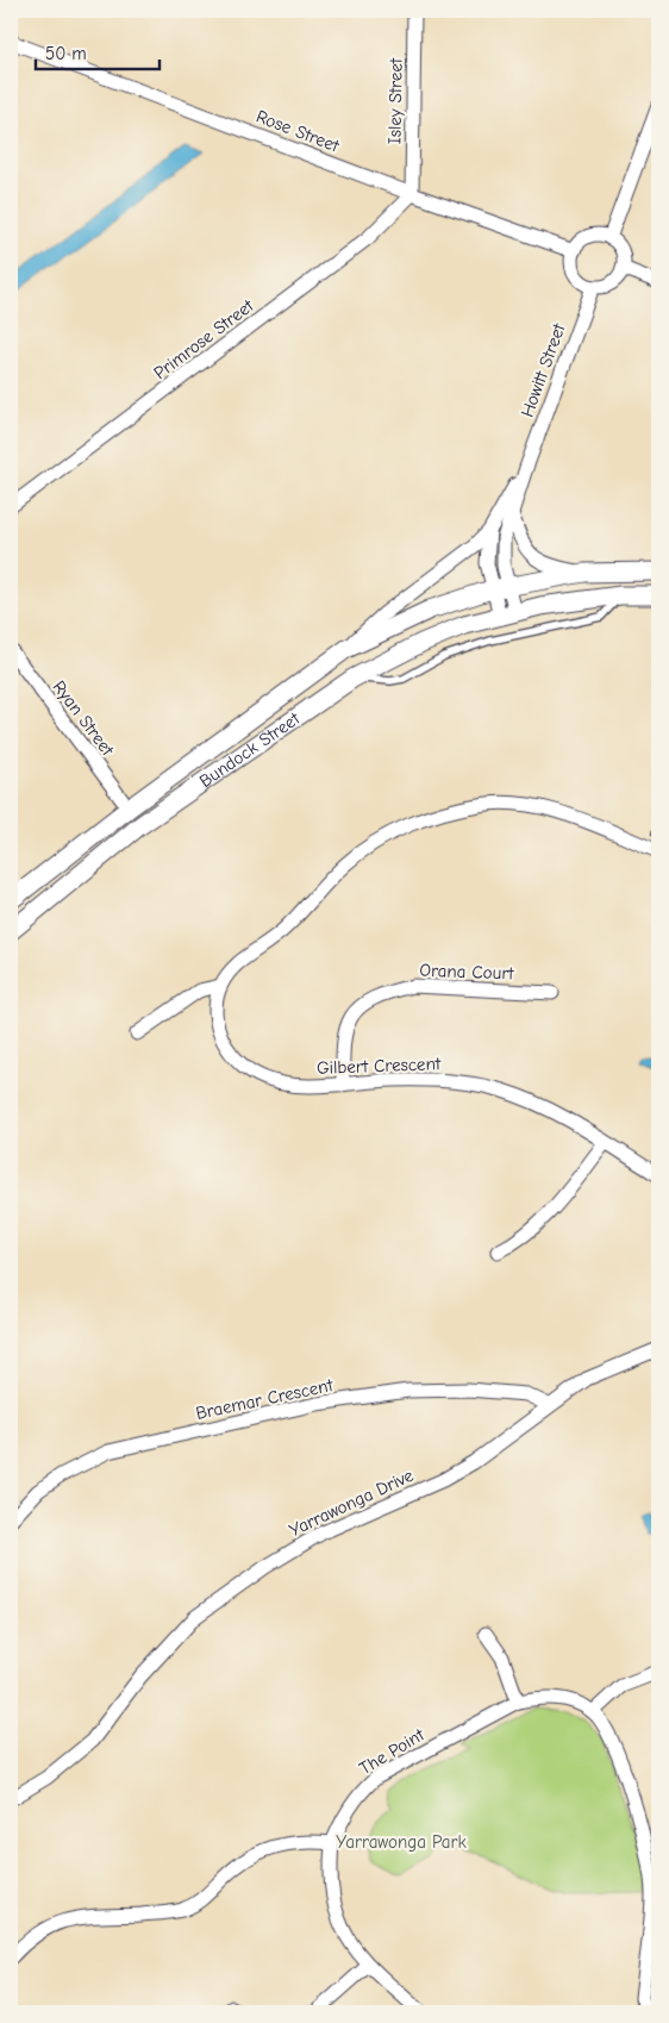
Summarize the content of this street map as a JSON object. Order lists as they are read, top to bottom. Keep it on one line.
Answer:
{"streets":{"main road":["Bundock Street"],"street":["Isley Street","Rose Street","Primrose Street","Howitt Street","Ryan Street","Orana Court","Gilbert Crescent","Braemar Crescent","Yarrawonga Drive","The Point"]},"crossings":[["Isley Street","Rose Street"],["Isley Street","Primrose Street"],["Rose Street","Primrose Street"],["Rose Street","Howitt Street"],["Howitt Street","Bundock Street"],["Ryan Street","Bundock Street"],["Orana Court","Gilbert Crescent"],["Braemar Crescent","Yarrawonga Drive"]],"parks":["Yarrawonga Park"],"scale_bar":"50 m"}
